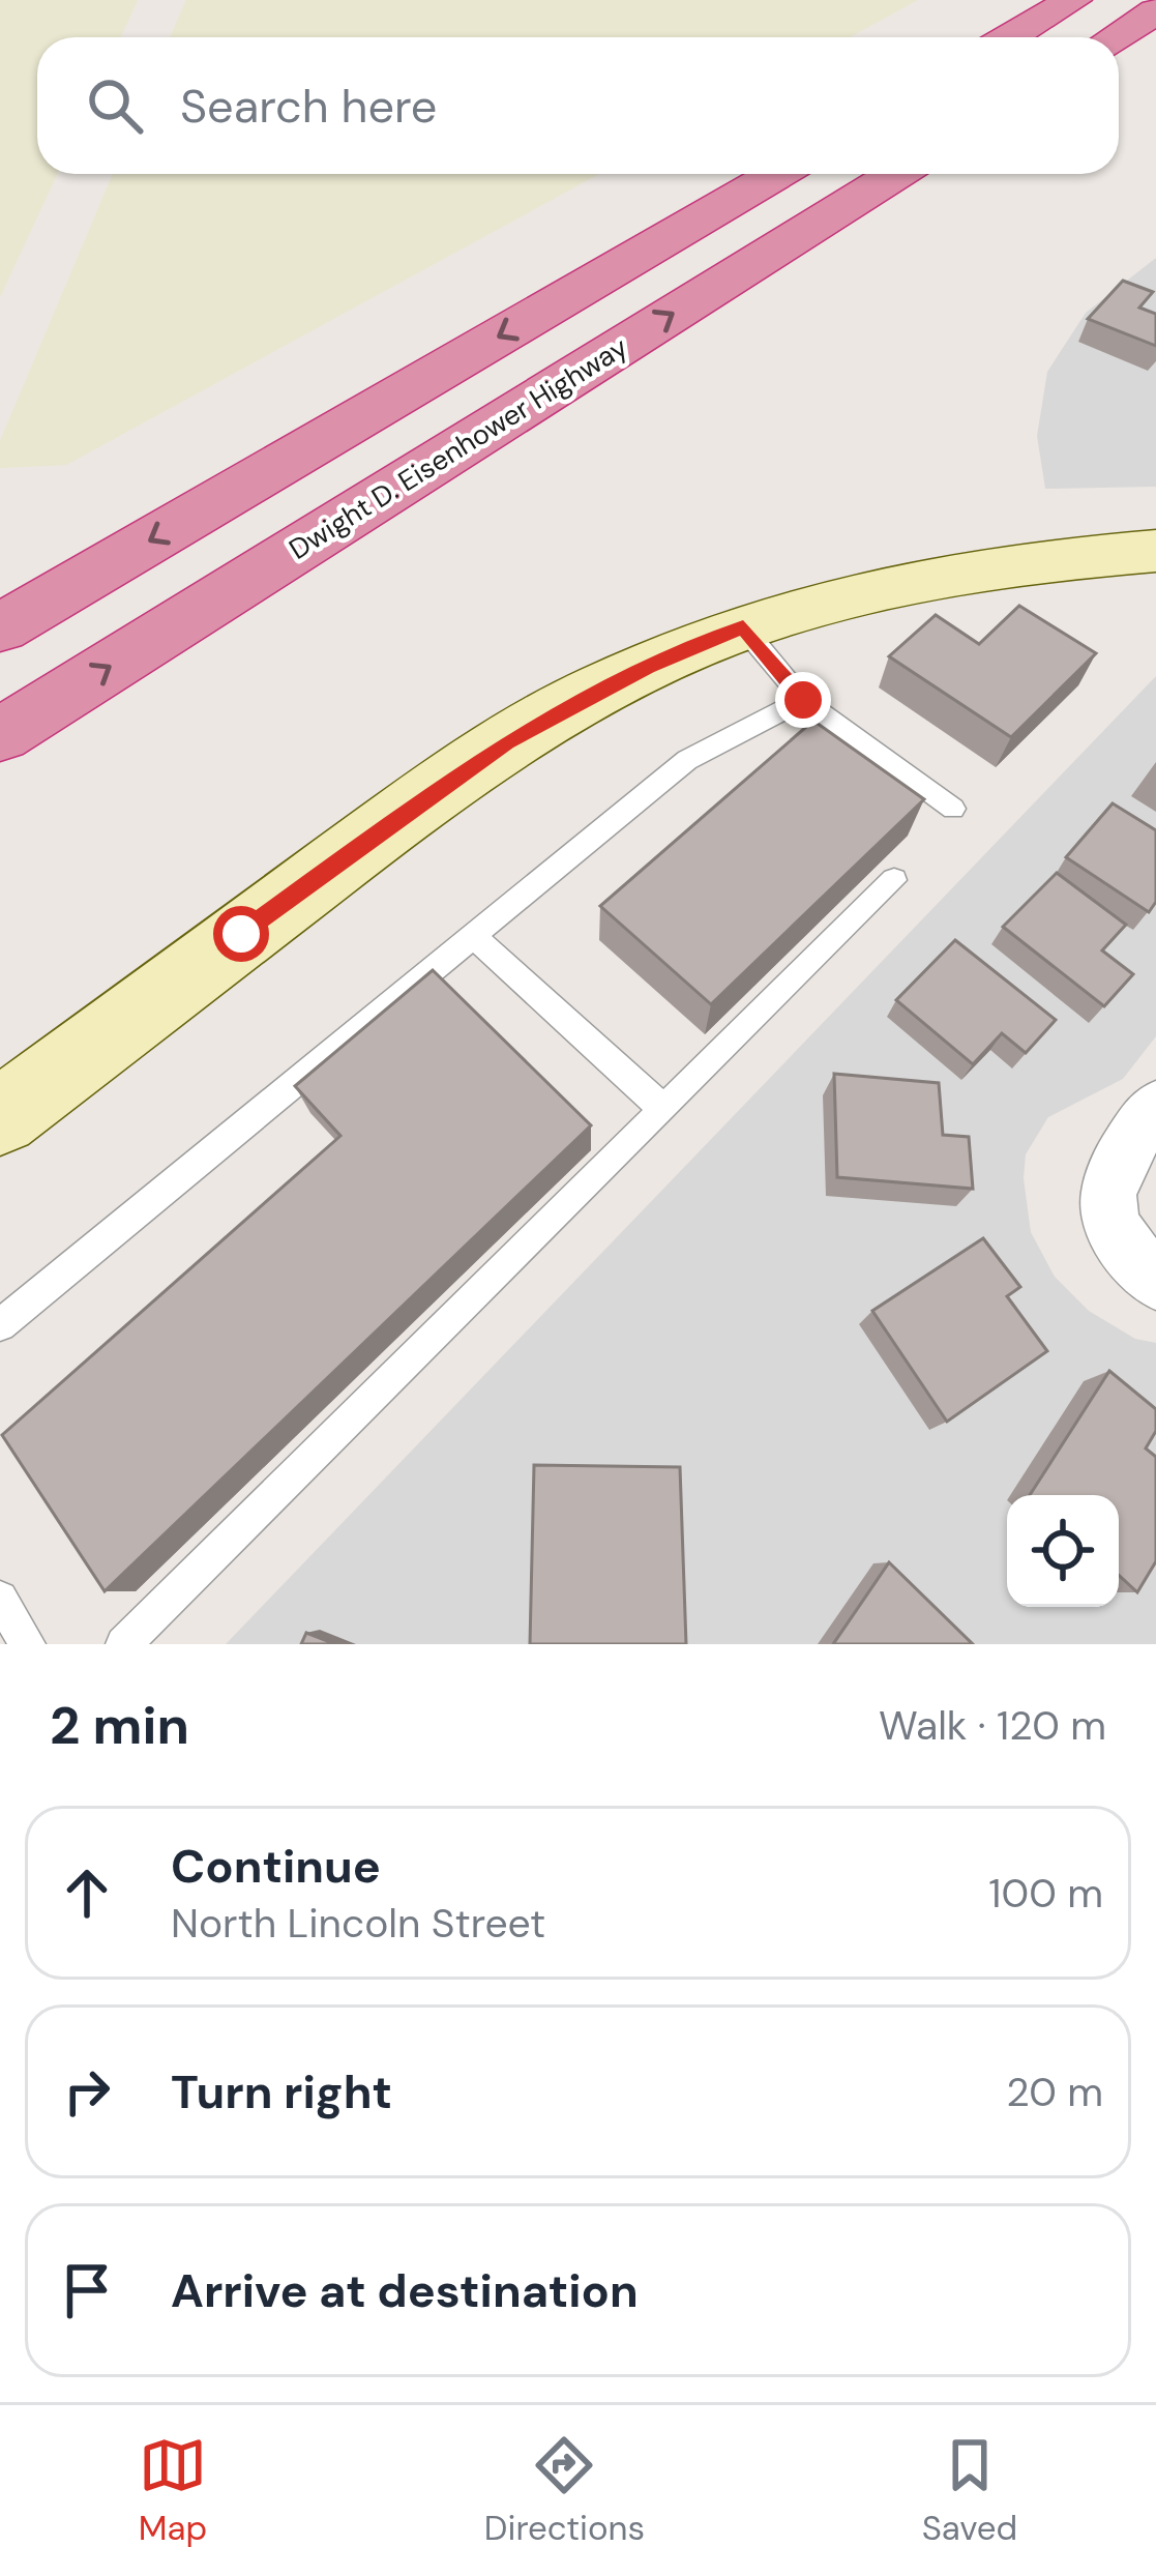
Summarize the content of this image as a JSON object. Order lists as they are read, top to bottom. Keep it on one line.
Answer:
{"streets":{"highway":["Dwight D. Eisenhower Highway"]},"page":{"search":"Search here","heading":["2 min","Walk · 120 m"],"list":[["Continue","North Lincoln Street","100 m"],["Turn right","20 m"],"Arrive at destination"],"nav":["Map","Directions","Saved"]}}
